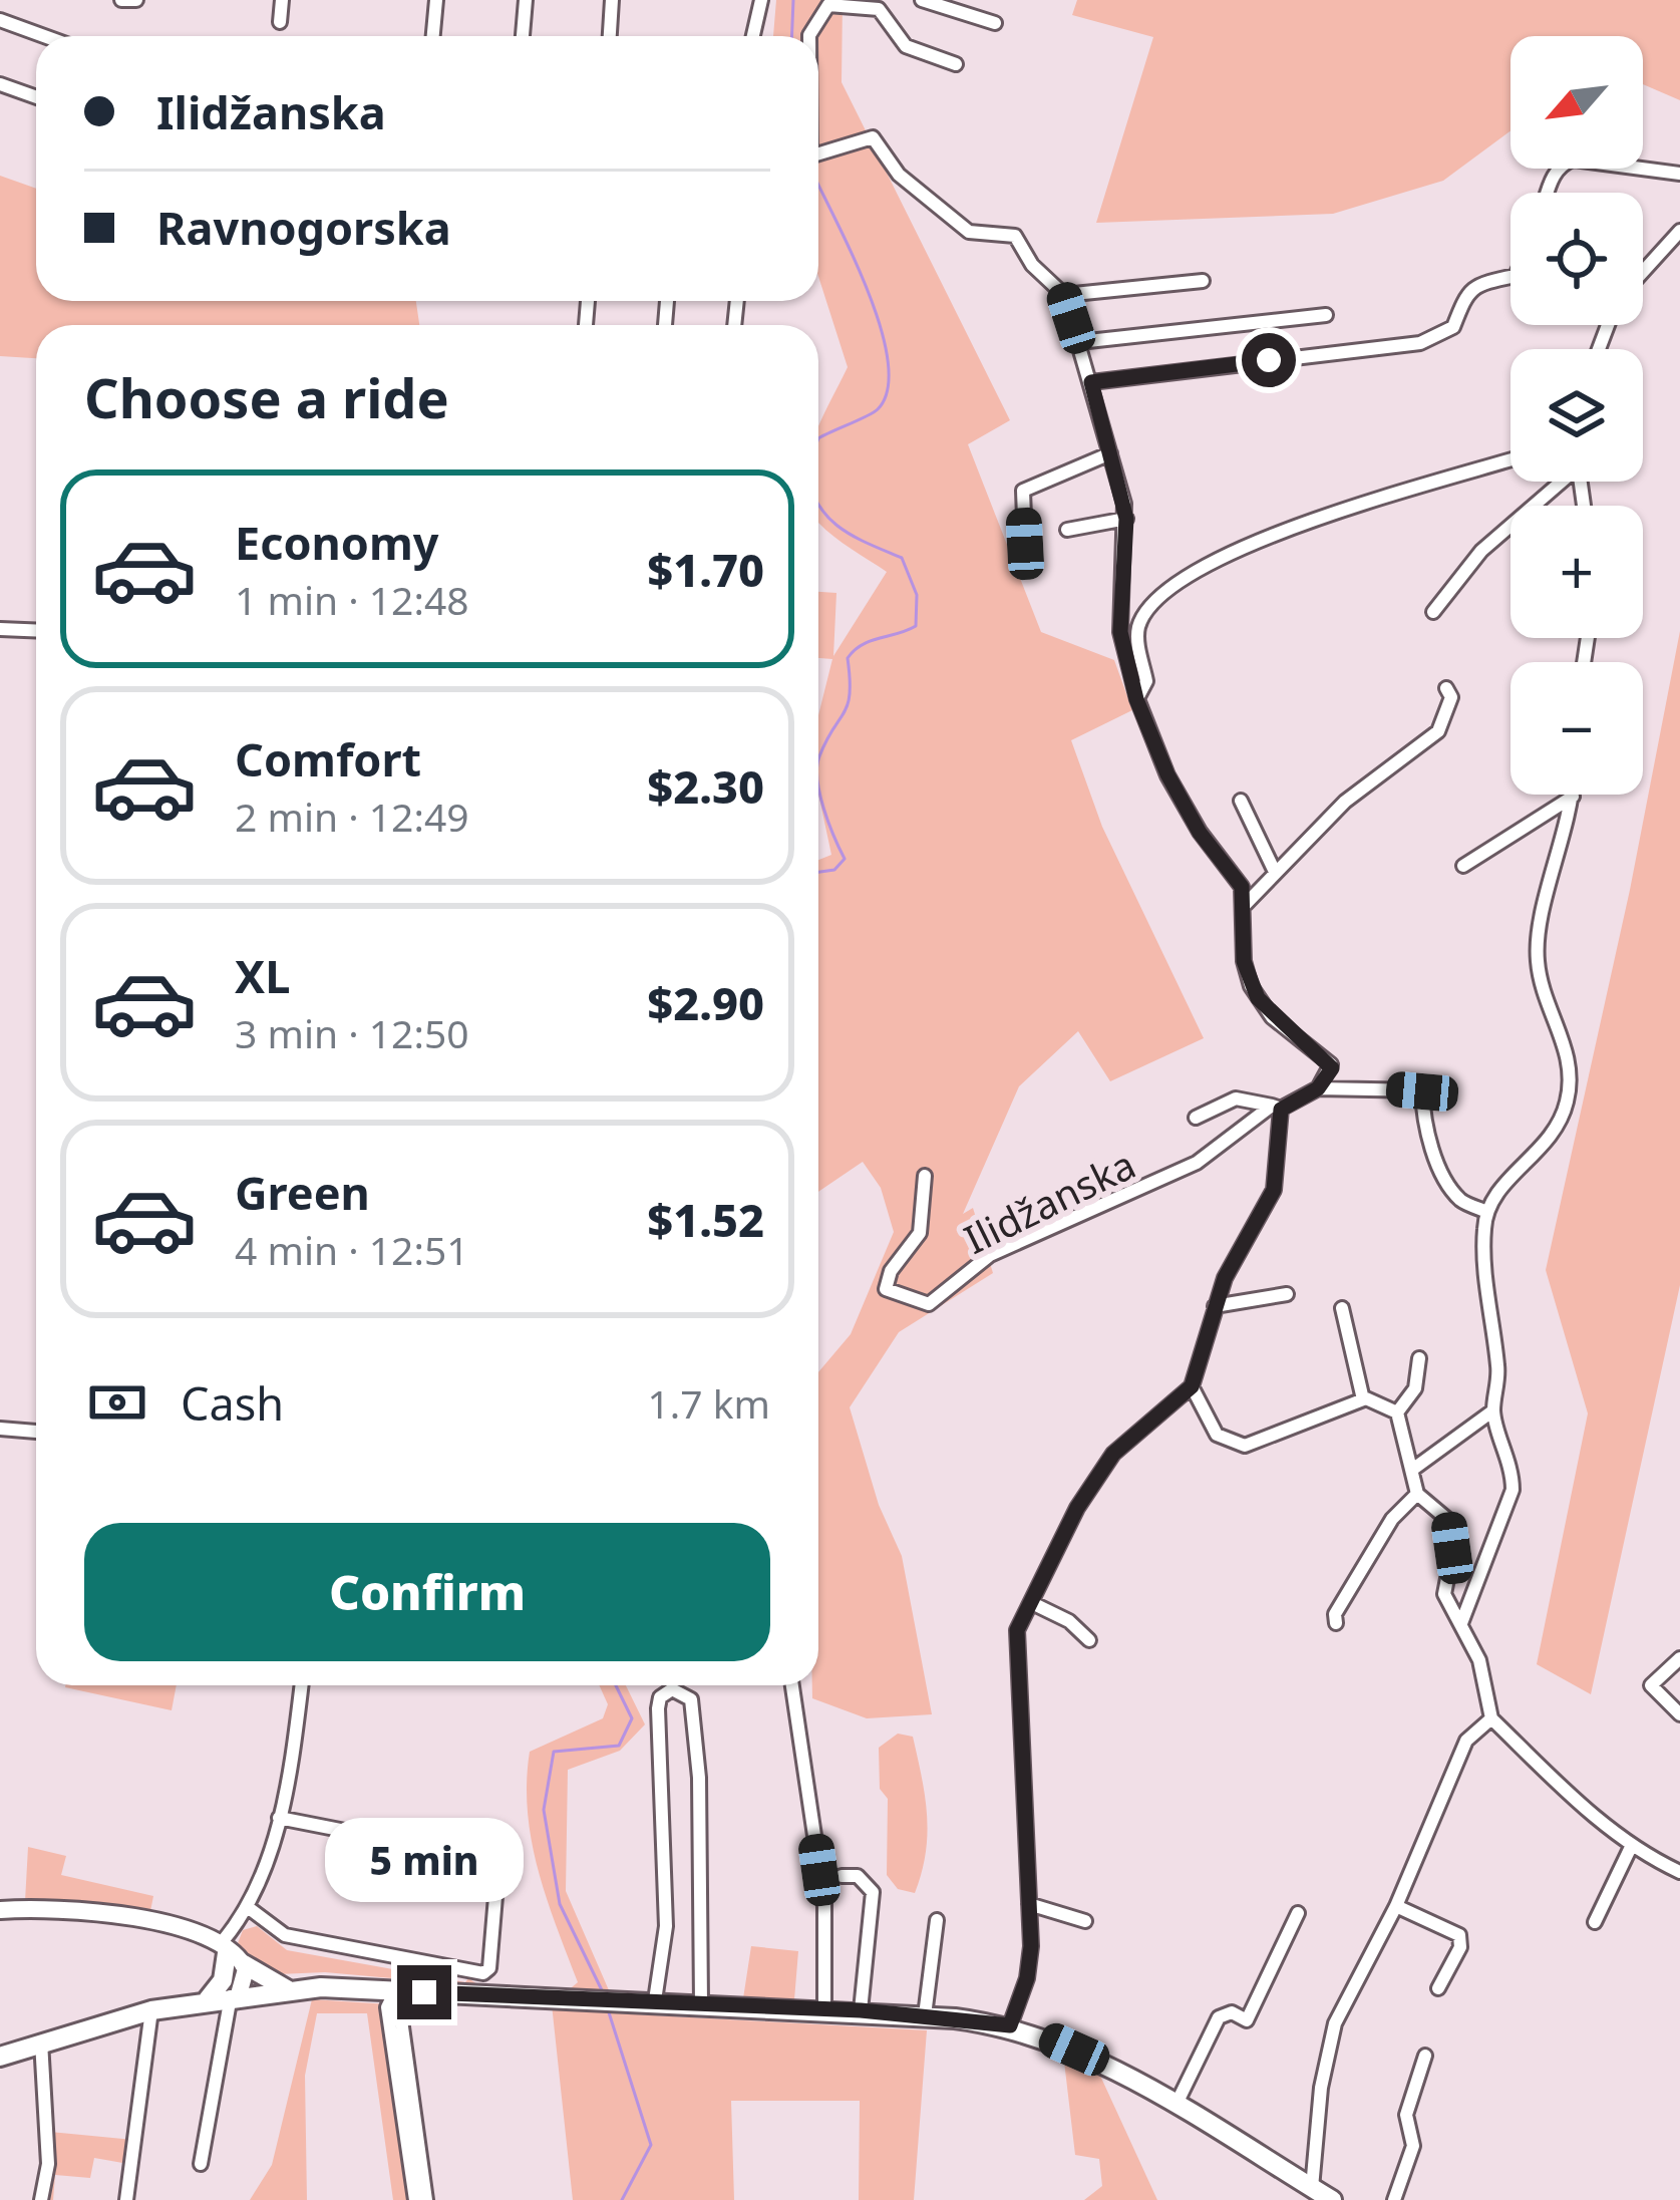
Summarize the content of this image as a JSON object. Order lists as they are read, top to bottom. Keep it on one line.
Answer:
{"streets":{"street":["Ilidžanska"]},"north":"bottom left","page":{"map_buttons":["+","−"],"banner":["Ilidžanska","Ravnogorska"],"heading":"Choose a ride","list":[{"name":"Economy","note":"1 min · 12:48","value":"$1.70"},{"name":"Comfort","note":"2 min · 12:49","value":"$2.30"},{"name":"XL","note":"3 min · 12:50","value":"$2.90"},{"name":"Green","note":"4 min · 12:51","value":"$1.52"}],"pay":["Cash","1.7 km"],"buttons":"Confirm","bubble":"5 min"}}
